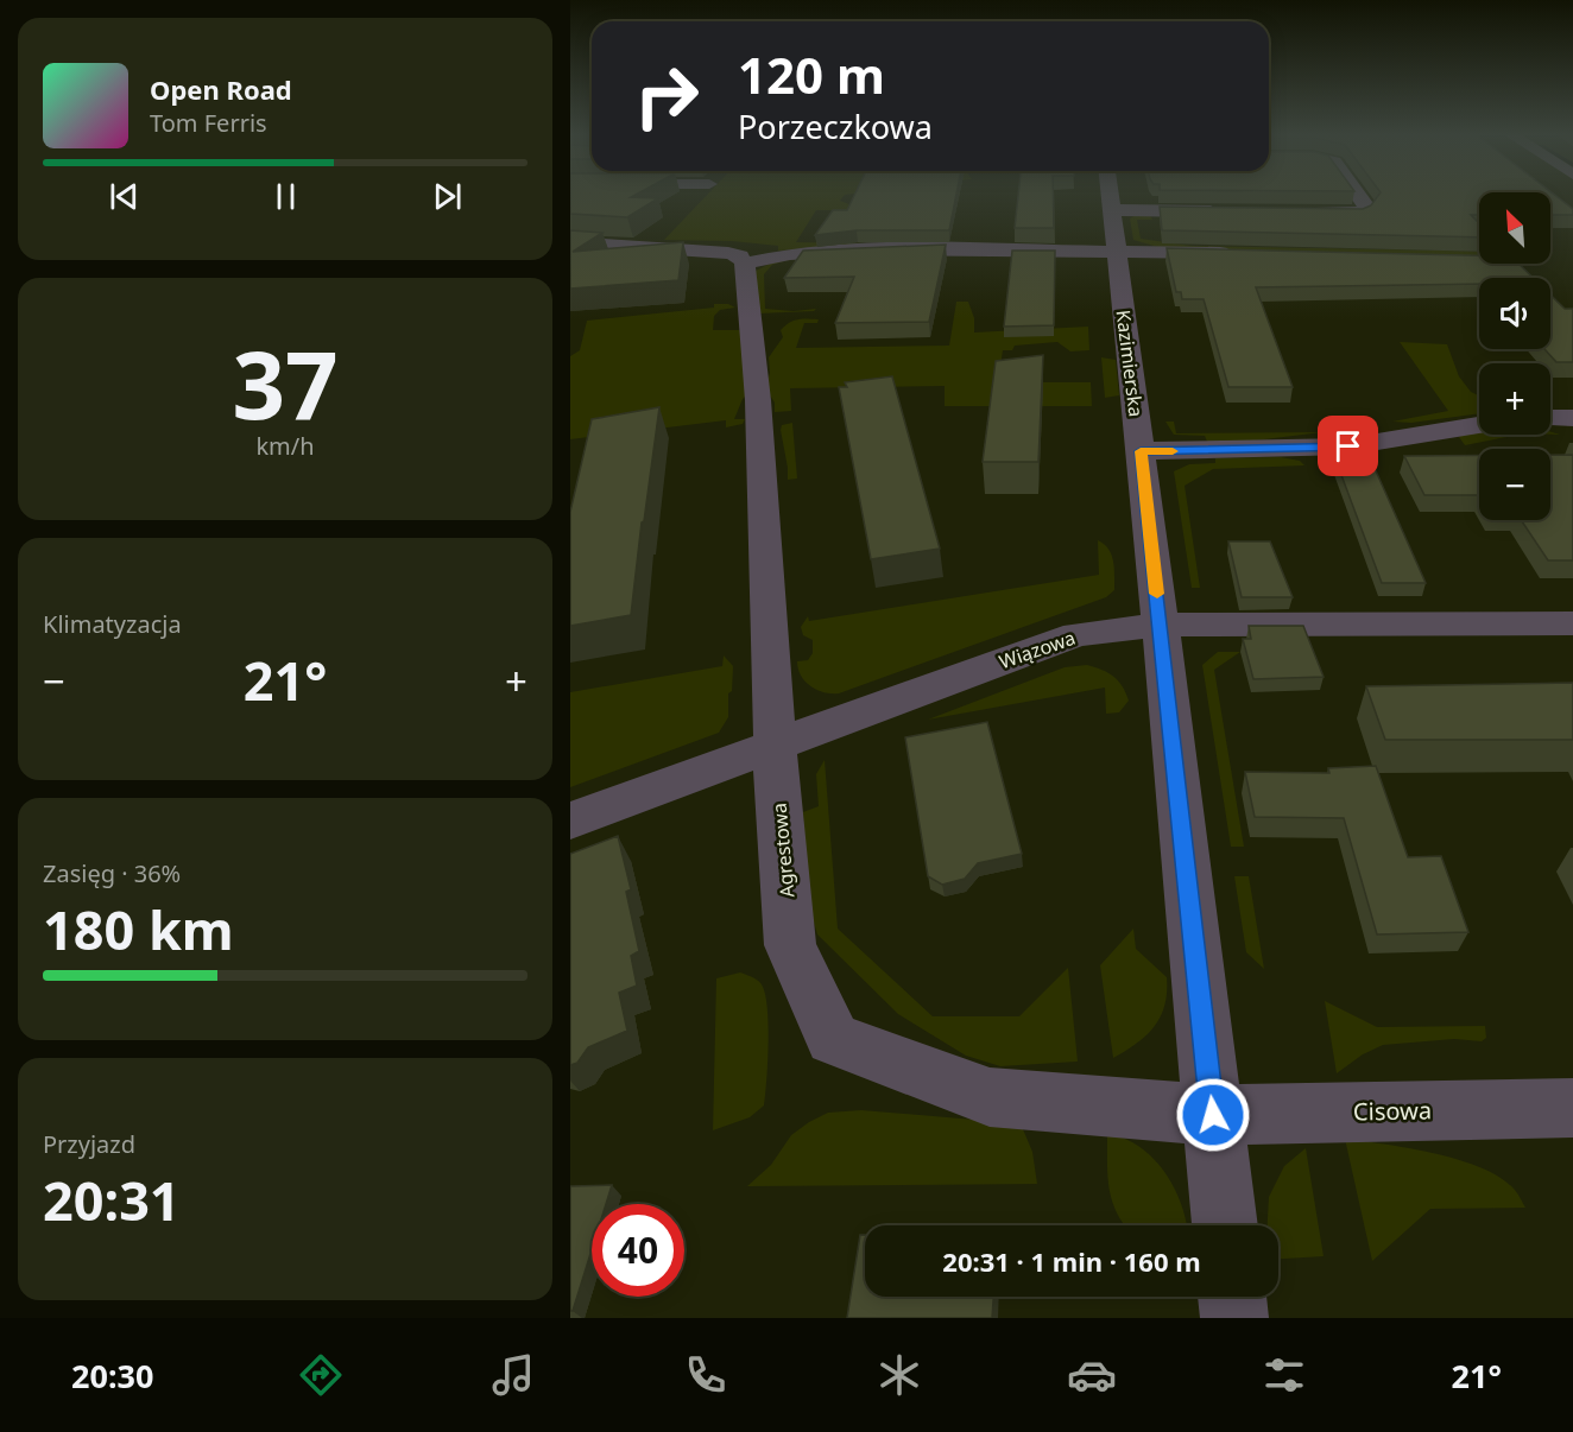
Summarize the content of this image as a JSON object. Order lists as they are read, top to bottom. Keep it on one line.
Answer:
{"streets":{"street":["Kazimierska","Wiązowa","Agrestowa","Cisowa"]},"crossings":[["Kazimierska","Wiązowa"],["Kazimierska","Agrestowa"],["Kazimierska","Cisowa"],["Wiązowa","Agrestowa"],["Agrestowa","Cisowa"]],"north":"top left","page":{"turn":["120 m","Porzeczkowa"],"song":["Open Road","Tom Ferris"],"map_buttons":["+","−"],"tile":[["37","km/h"],"Klimatyzacja",["Zasięg · 36%","180 km"],["Przyjazd","20:31"]],"heat":["−","21°","+"],"limit":"40","trip":"20:31 · 1 min · 160 m","tabs":["20:30","21°"]}}
